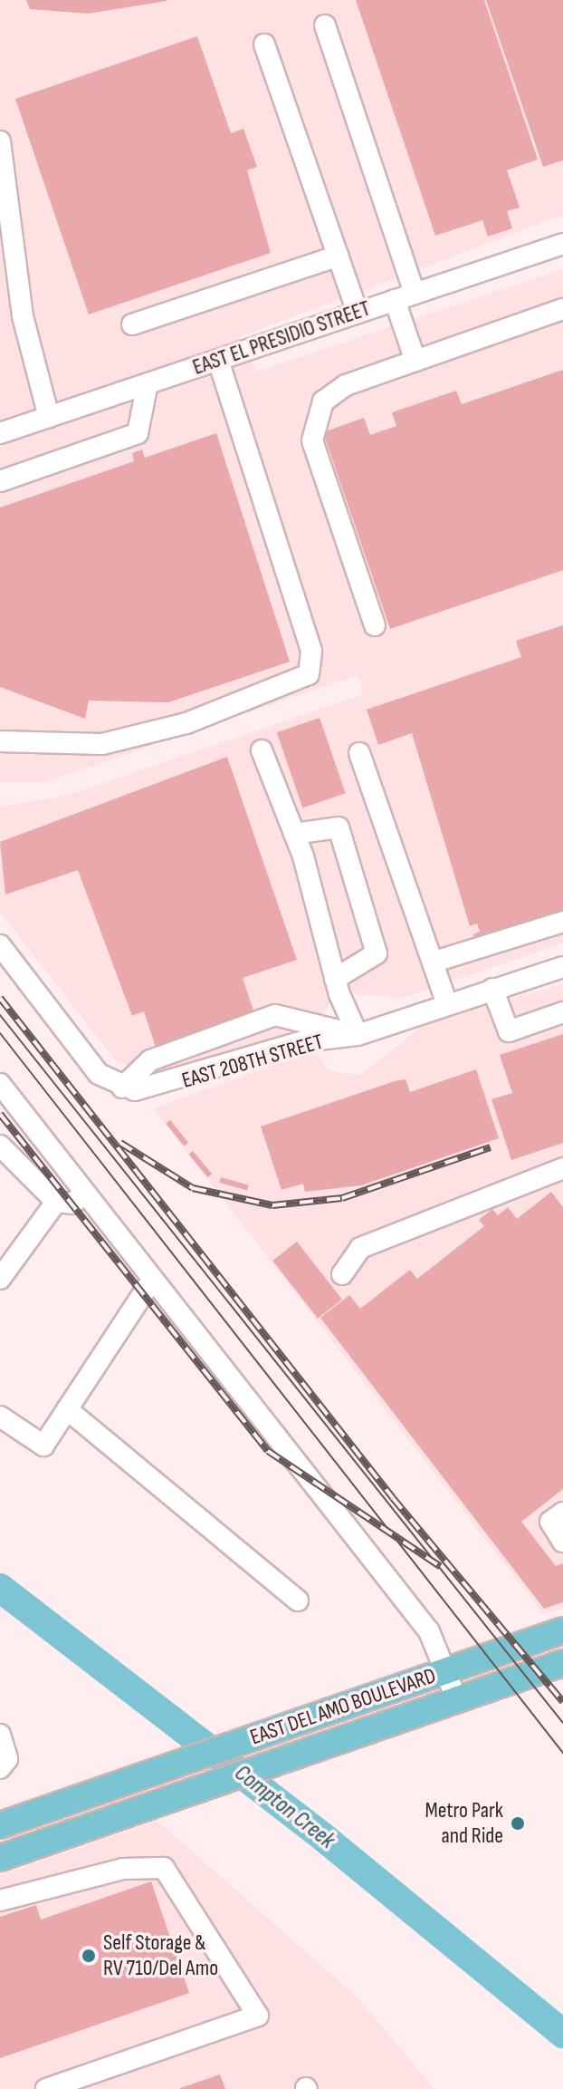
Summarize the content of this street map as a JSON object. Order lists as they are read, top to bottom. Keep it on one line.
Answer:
{"streets":{"main road":["EAST DEL AMO BOULEVARD"],"street":["EAST EL PRESIDIO STREET","EAST 208TH STREET"]},"water":["Compton Creek"],"places":["Metro Park and Ride","Self Storage & RV 710/Del Amo"]}
